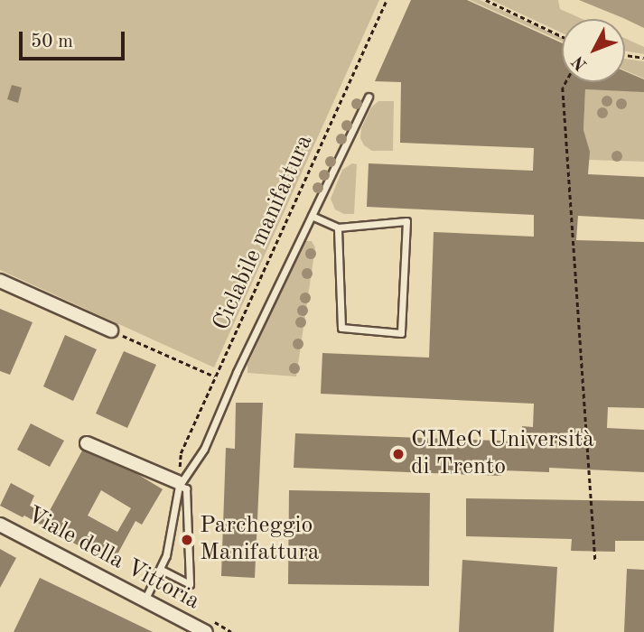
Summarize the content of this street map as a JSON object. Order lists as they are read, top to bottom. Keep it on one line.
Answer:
{"streets":{"street":["Viale della Vittoria"],"path":["Ciclabile manifattura"]},"places":["CIMeC Università di Trento","Parcheggio Manifattura"],"scale_bar":"50 m","north":"bottom left"}
